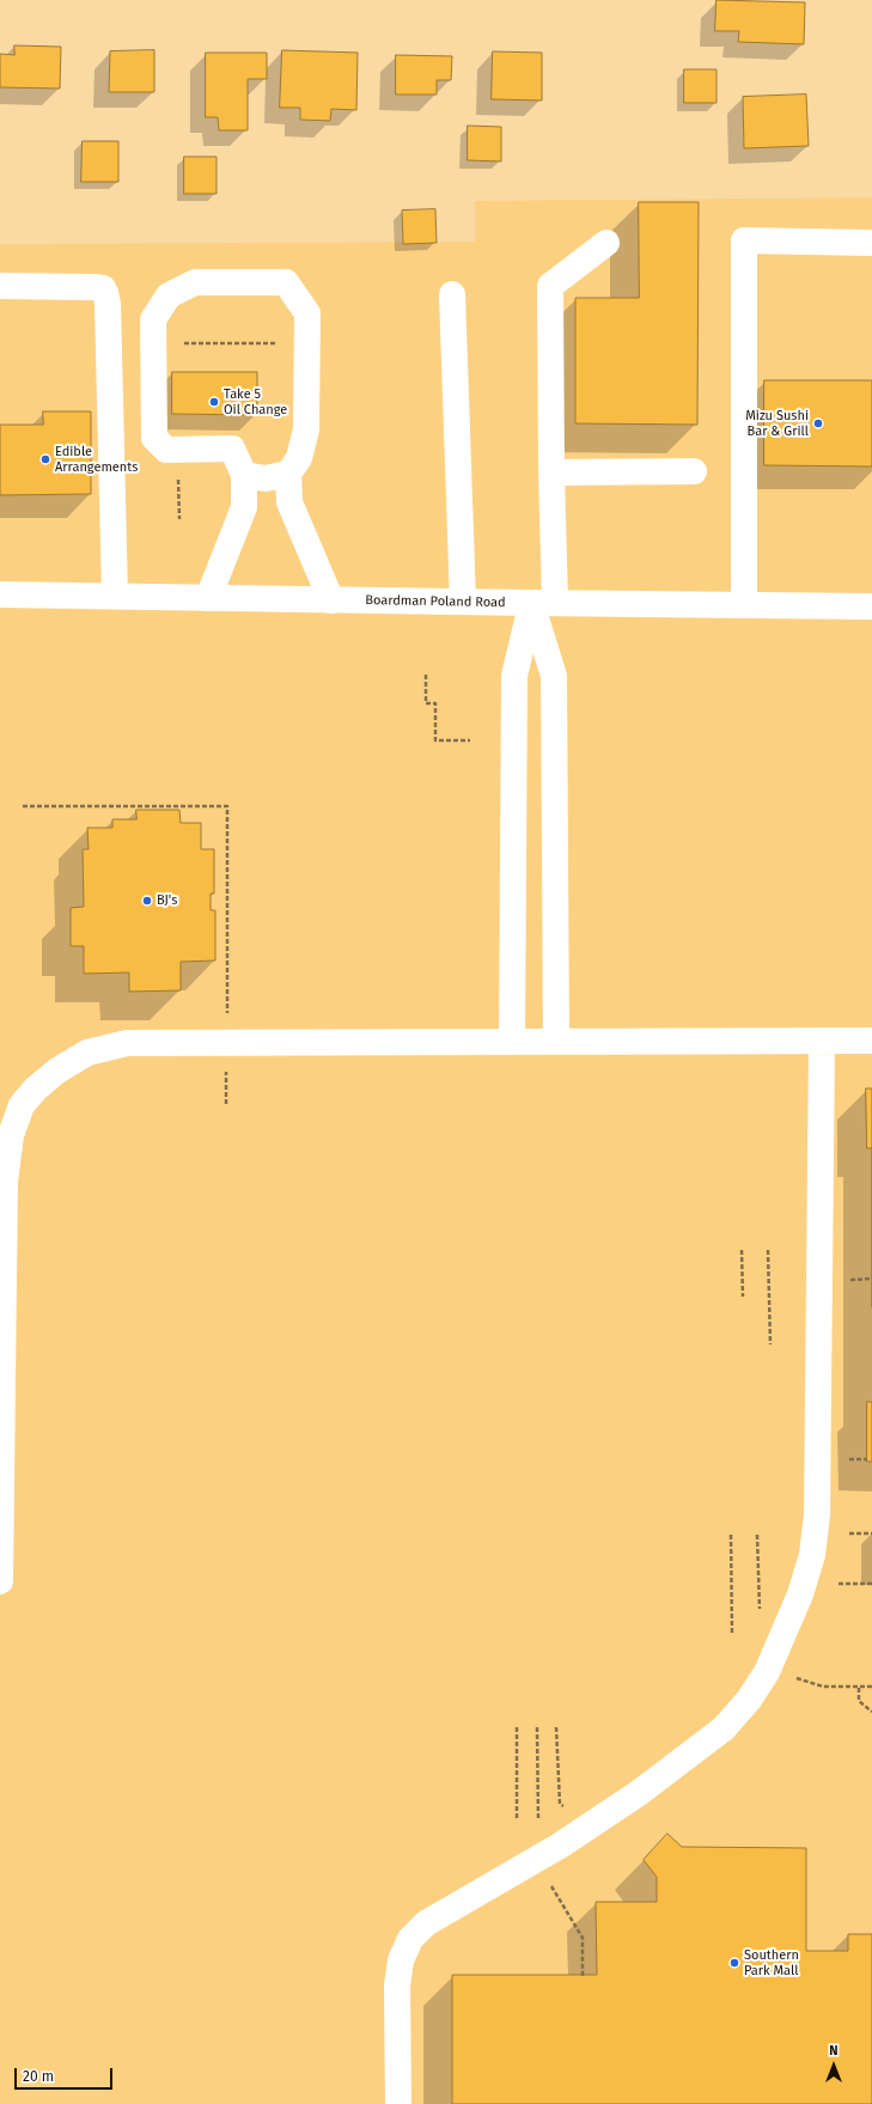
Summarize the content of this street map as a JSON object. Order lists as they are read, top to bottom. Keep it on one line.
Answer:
{"streets":{"main road":["Boardman Poland Road"]},"places":["Take 5 Oil Change","Mizu Sushi Bar & Grill","Edible Arrangements","BJ's","Southern Park Mall"],"scale_bar":"20 m","north":"top"}
